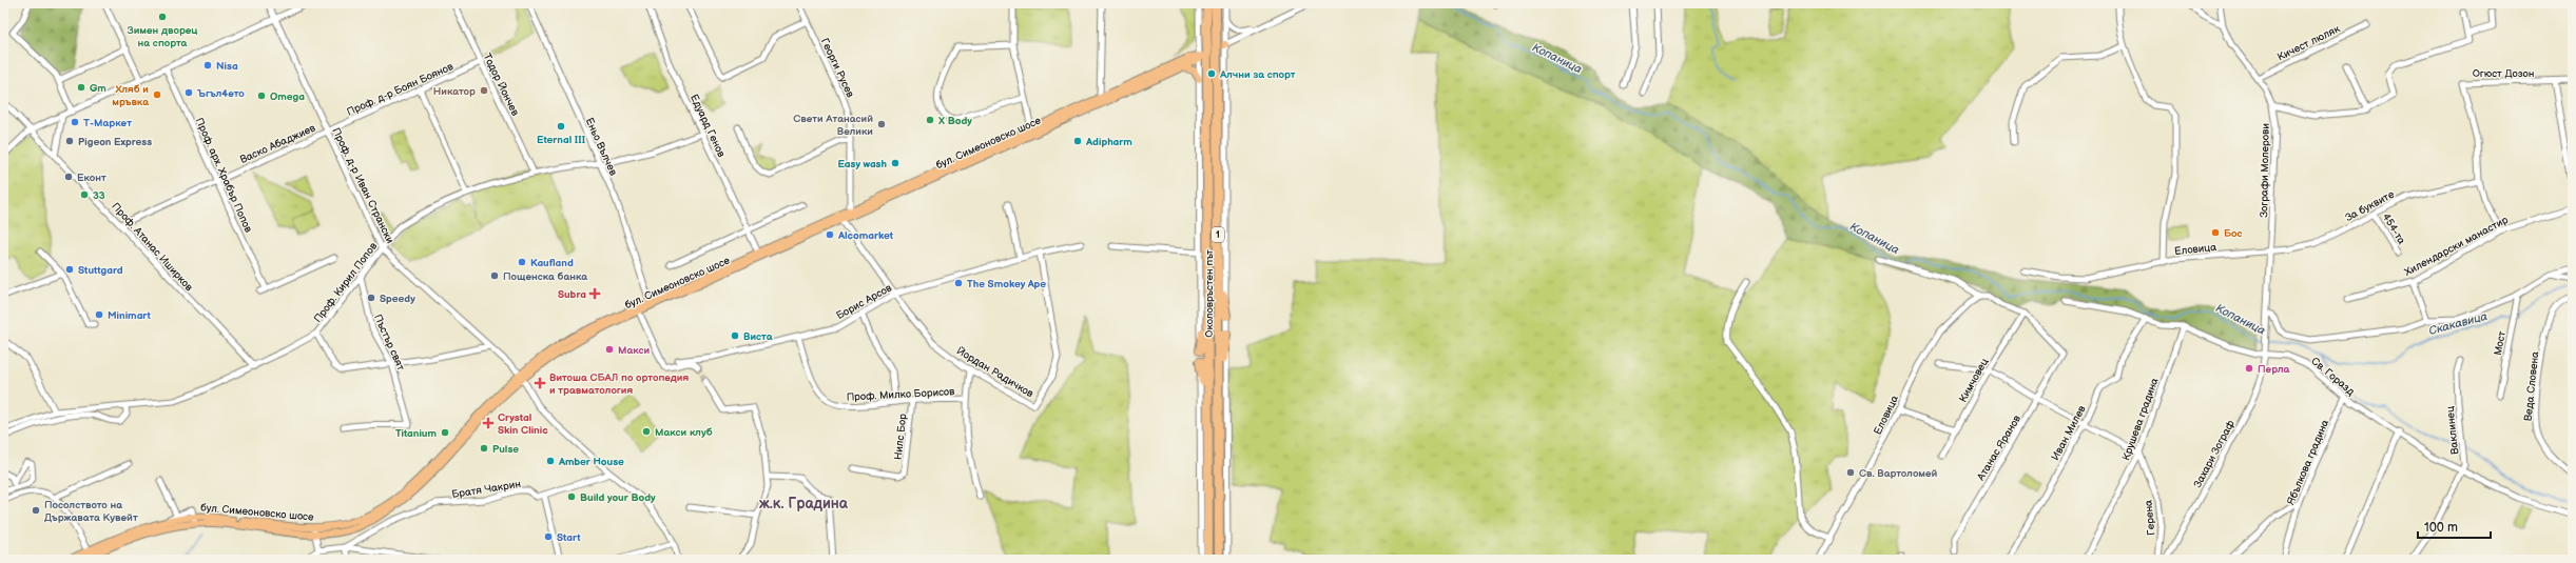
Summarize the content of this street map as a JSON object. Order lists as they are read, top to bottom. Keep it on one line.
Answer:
{"streets":{"highway":["1","Околовръстен път"],"main road":["бул. Симеоновско шосе"],"street":["Кичест люляк","Георги Русев","Огюст Дозон","Тодор Йончев","Проф. д-р Боян Боянов","Едуард Генов","Васко Абаджиев","Еньо Вълчев","Зографи Молерови","Проф. арх. Храбър Попов","Проф. д-р Иван Странски","За буквите","454-та","Хилендарски манастир","Проф. Атанас Иширков","Еловица","Проф. Кирил Попов","Борис Арсов","Пъстър свят","Мост","Йордан Радичков","Св. Горазд","Кимчовец","Веда Словена","Проф. Милко Борисов","Крушева градина","Ваклинец","Иван Милев","Нилс Бор","Атанас Яранов","Захари Зограф","Ябълкова градина","Братя Чакрин","Герена"]},"crossings":[["Кичест люляк","Зографи Молерови"],["Георги Русев","бул. Симеоновско шосе"],["Огюст Дозон","За буквите"],["Огюст Дозон","Хилендарски манастир"],["Тодор Йончев","Проф. д-р Боян Боянов"],["Тодор Йончев","Проф. Кирил Попов"],["Проф. д-р Боян Боянов","Васко Абаджиев"],["Проф. д-р Боян Боянов","Проф. д-р Иван Странски"],["Едуард Генов","бул. Симеоновско шосе"],["Едуард Генов","Проф. Кирил Попов"],["бул. Симеоновско шосе","Еньо Вълчев"],["бул. Симеоновско шосе","Проф. д-р Иван Странски"],["бул. Симеоновско шосе","Йордан Радичков"],["Васко Абаджиев","Проф. арх. Храбър Попов"],["Васко Абаджиев","Проф. д-р Иван Странски"],["Васко Абаджиев","Проф. Атанас Иширков"],["Еньо Вълчев","Проф. Кирил Попов"],["Зографи Молерови","За буквите"],["Зографи Молерови","Еловица"],["Зографи Молерови","Св. Горазд"],["Зографи Молерови","Захари Зограф"],["Проф. д-р Иван Странски","Проф. Кирил Попов"],["За буквите","454-та"],["За буквите","Еловица"],["Проф. Атанас Иширков","Проф. Кирил Попов"],["Проф. Кирил Попов","Пъстър свят"],["Борис Арсов","Йордан Радичков"],["Св. Горазд","Крушева градина"],["Св. Горазд","Ваклинец"],["Св. Горазд","Иван Милев"],["Св. Горазд","Захари Зограф"],["Св. Горазд","Ябълкова градина"],["Кимчовец","Атанас Яранов"],["Проф. Милко Борисов","Нилс Бор"],["Крушева градина","Герена"]],"districts":["ж.к. Градина"],"water":["Копаница","Скакавица"],"places":{"other":["Зимен дворец на спорта","Nisa","Алчни за спорт","Gm","Никатор","Ъгъл4ето","Хляб и мръвка","Omega","X Body","Т-Маркет","Свети Атанасий Велики","Eternal III","Pigeon Express","Adipharm","Easy wash","Еконт","33","Бос","Alcomarket","Kaufland","Stuttgard","Пощенска банка","The Smokey Ape","Speedy","Minimart","Виста","Макси","Перла","Макси клуб","Titanium","Pulse","Amber House","Св. Вартоломей","Build your Body","Посолството на Държавата Кувейт","Start"],"health":["Subra","Витоша СБАЛ по ортопедия и травматология","Crystal Skin Clinic"]},"scale_bar":"100 m"}
